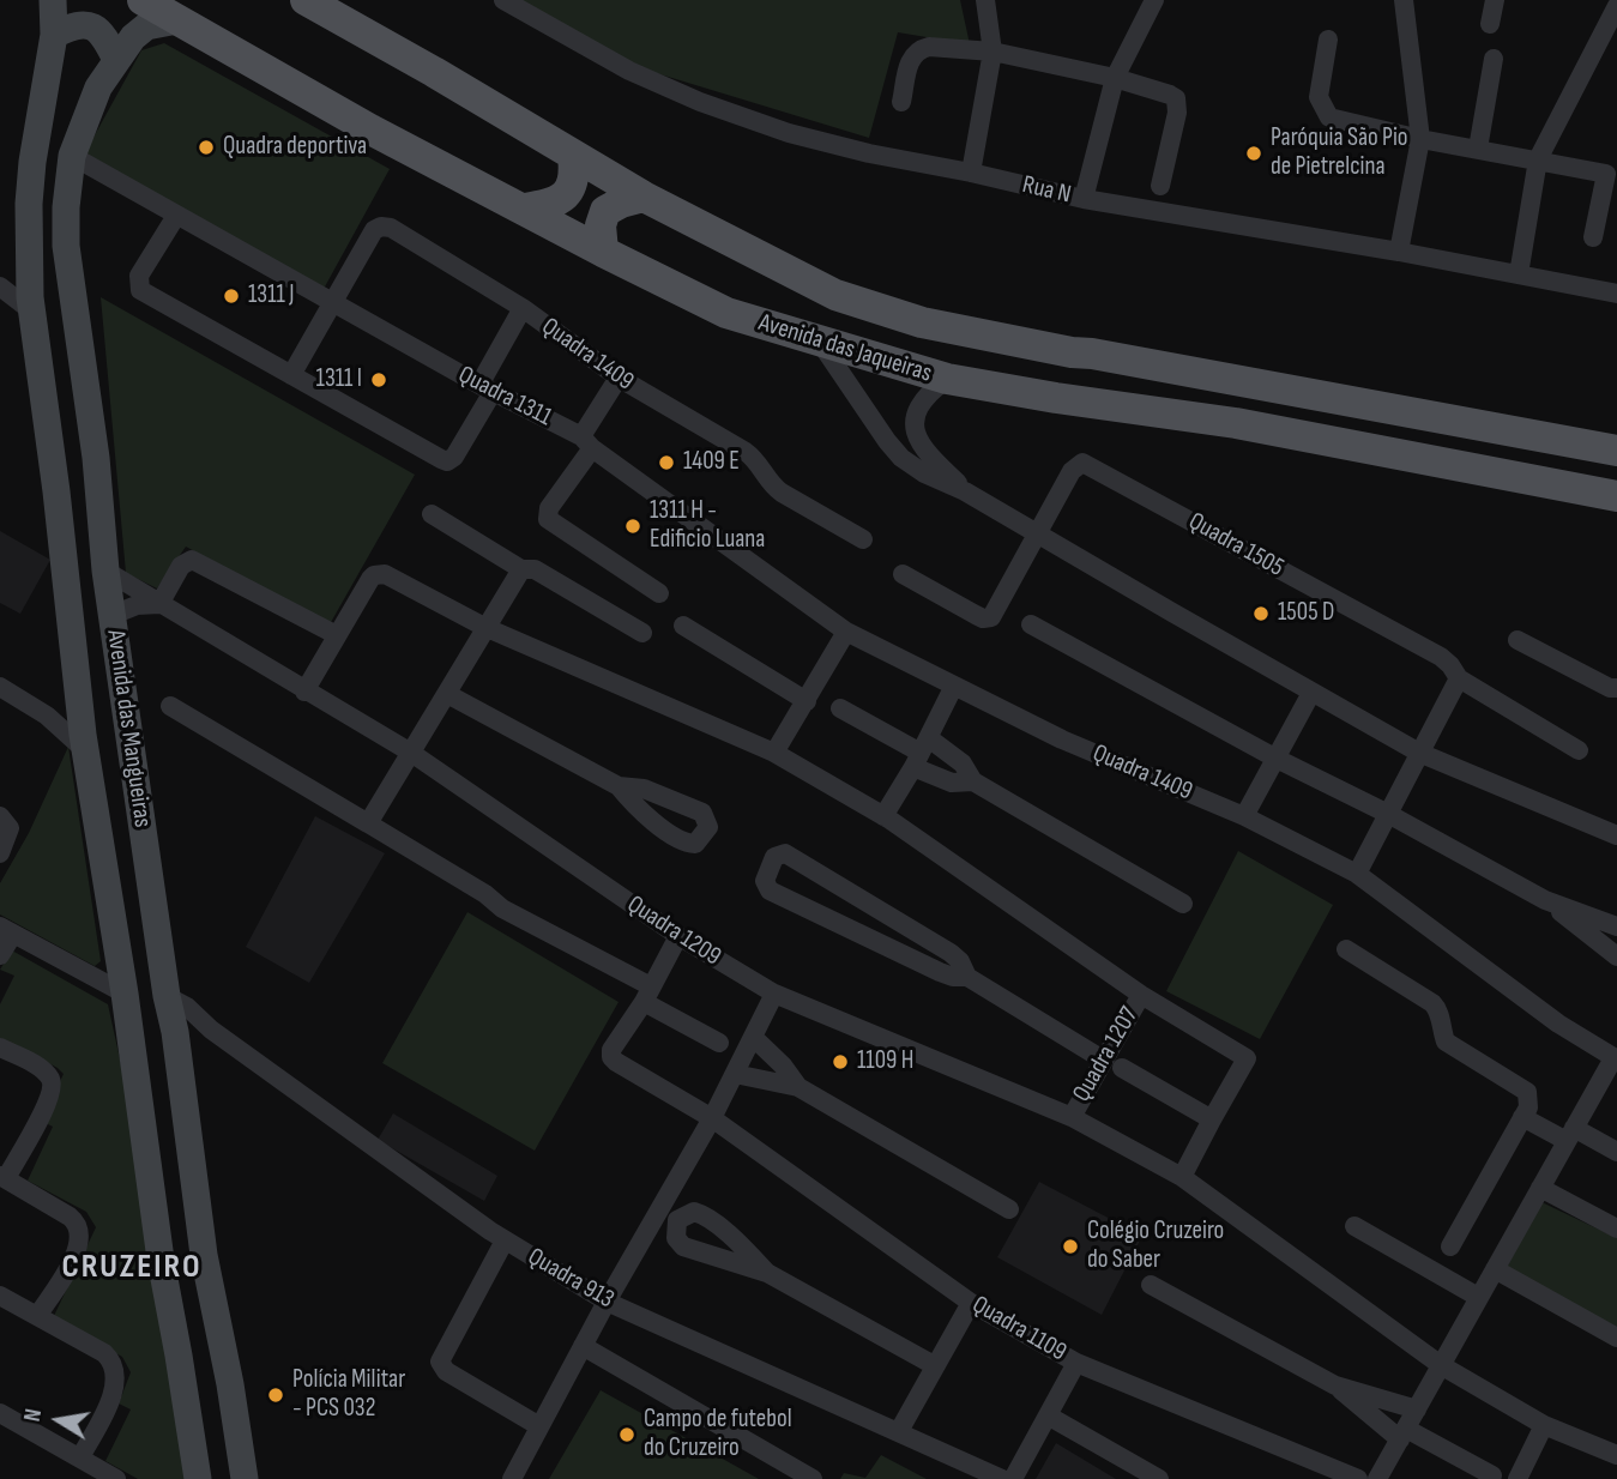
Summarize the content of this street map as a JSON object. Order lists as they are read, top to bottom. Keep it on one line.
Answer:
{"streets":{"main road":["Avenida das Jaqueiras","Avenida das Mangueiras"],"street":["Rua N","Quadra 1409","Quadra 1311","Quadra 1505","Quadra 1209","Quadra 1207","Quadra 913","Quadra 1109"]},"crossings":[["Avenida das Jaqueiras","Avenida das Mangueiras"],["Quadra 1409","Quadra 1311"],["Quadra 1311","Avenida das Mangueiras"],["Avenida das Mangueiras","Quadra 1209"],["Avenida das Mangueiras","Quadra 913"],["Quadra 1209","Quadra 1207"],["Quadra 1209","Quadra 1109"]],"districts":["CRUZEIRO"],"places":["Quadra deportiva","Paróquia São Pio de Pietrelcina","1311 J","1311 I","1409 E","1311 H - Edificio Luana","1505 D","1109 H","Colégio Cruzeiro do Saber","Polícia Militar - PCS 032","Campo de futebol do Cruzeiro"],"north":"left"}
